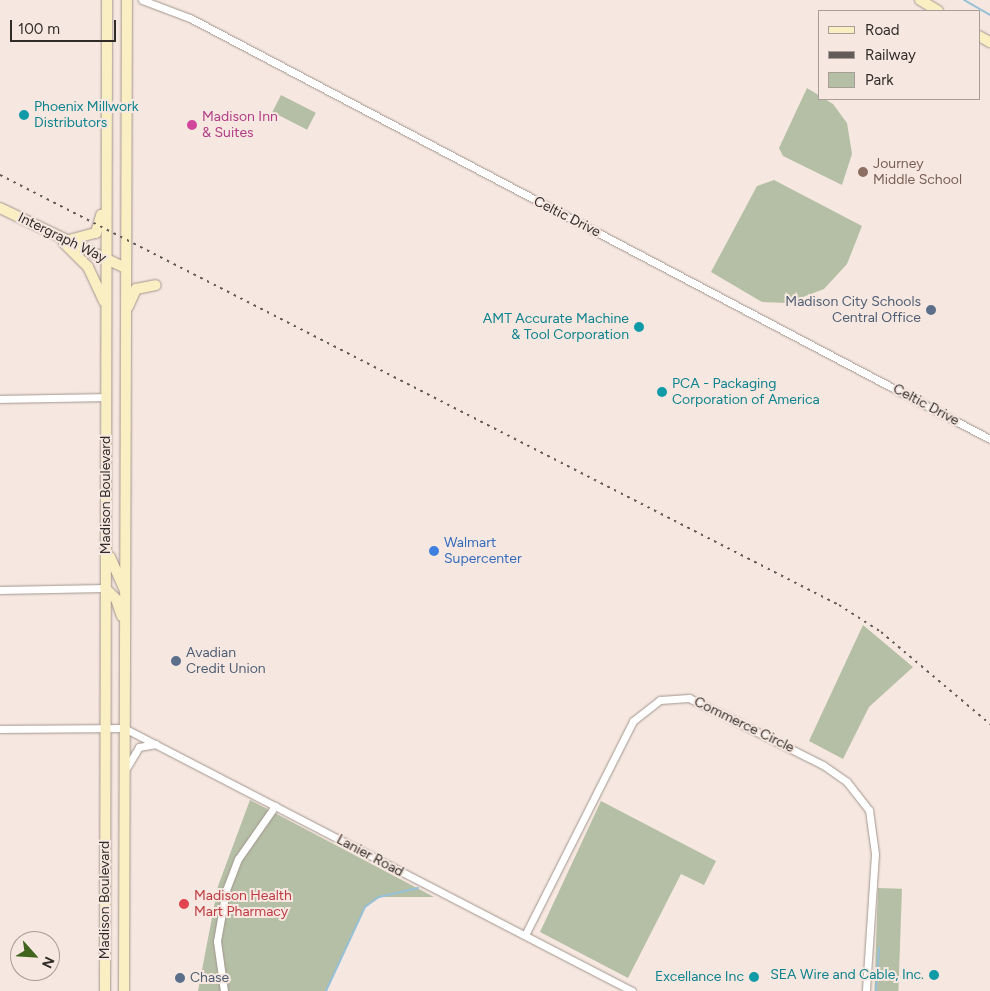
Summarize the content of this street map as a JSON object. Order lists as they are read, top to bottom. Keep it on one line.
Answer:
{"streets":{"main road":["Intergraph Way","Madison Boulevard"],"street":["Celtic Drive","Commerce Circle","Lanier Road"]},"crossings":[["Intergraph Way","Madison Boulevard"],["Madison Boulevard","Lanier Road"],["Commerce Circle","Lanier Road"]],"places":["Phoenix Millwork Distributors","Madison Inn & Suites","Journey Middle School","Madison City Schools Central Office","AMT Accurate Machine & Tool Corporation","PCA - Packaging Corporation of America","Walmart Supercenter","Avadian Credit Union","Madison Health Mart Pharmacy","SEA Wire and Cable, Inc.","Excellance Inc","Chase"],"legend":["Road","Railway","Park"],"scale_bar":"100 m","north":"bottom right"}
